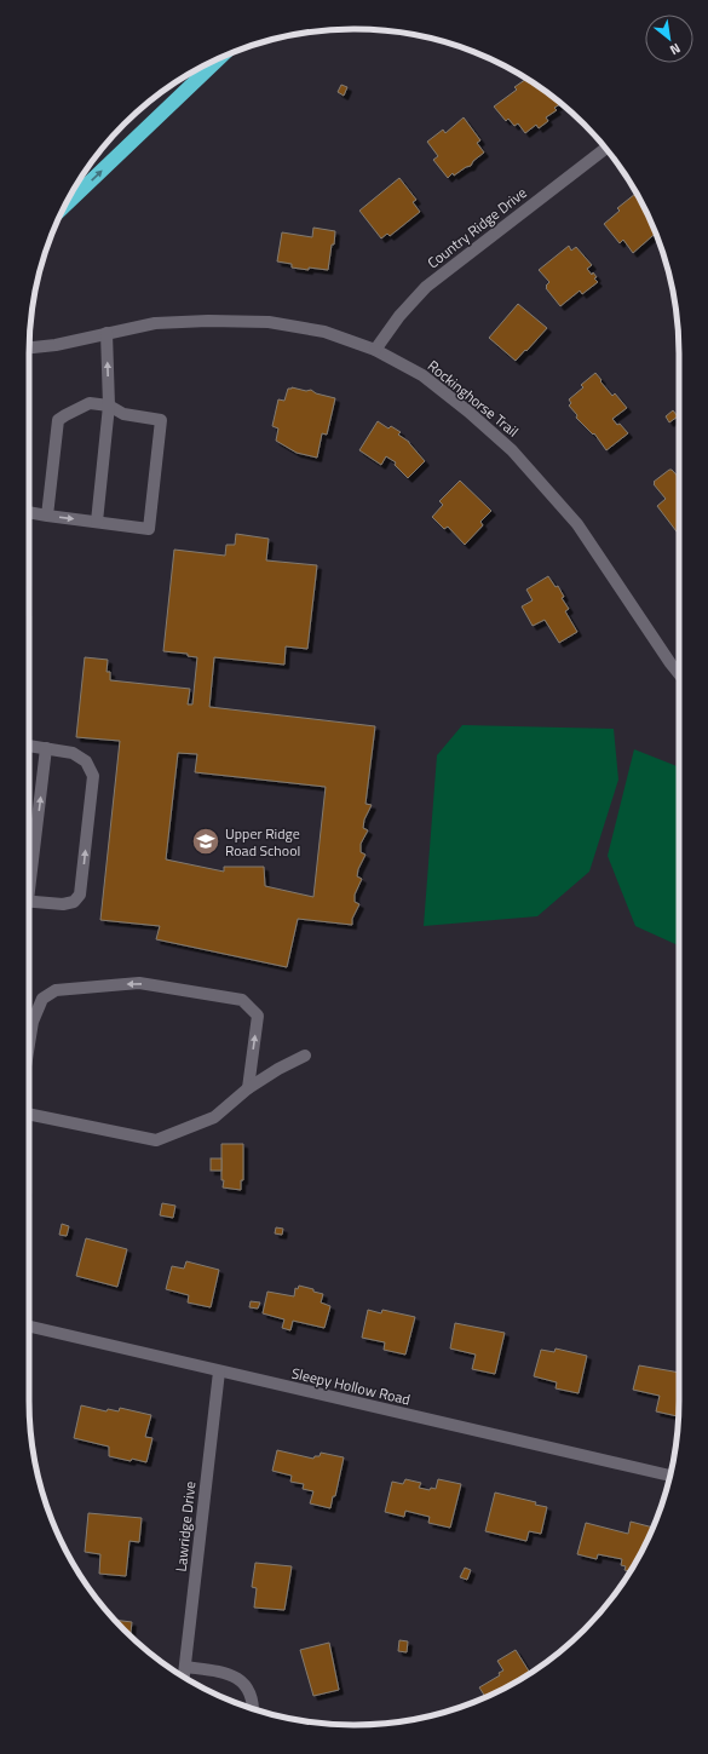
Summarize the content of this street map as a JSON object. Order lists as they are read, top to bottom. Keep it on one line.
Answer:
{"streets":{"street":["Country Ridge Drive","Rockinghorse Trail","Sleepy Hollow Road","Lawridge Drive"]},"crossings":[["Country Ridge Drive","Rockinghorse Trail"],["Sleepy Hollow Road","Lawridge Drive"]],"places":{"school or university":["Upper Ridge Road School"]},"north":"bottom right"}
